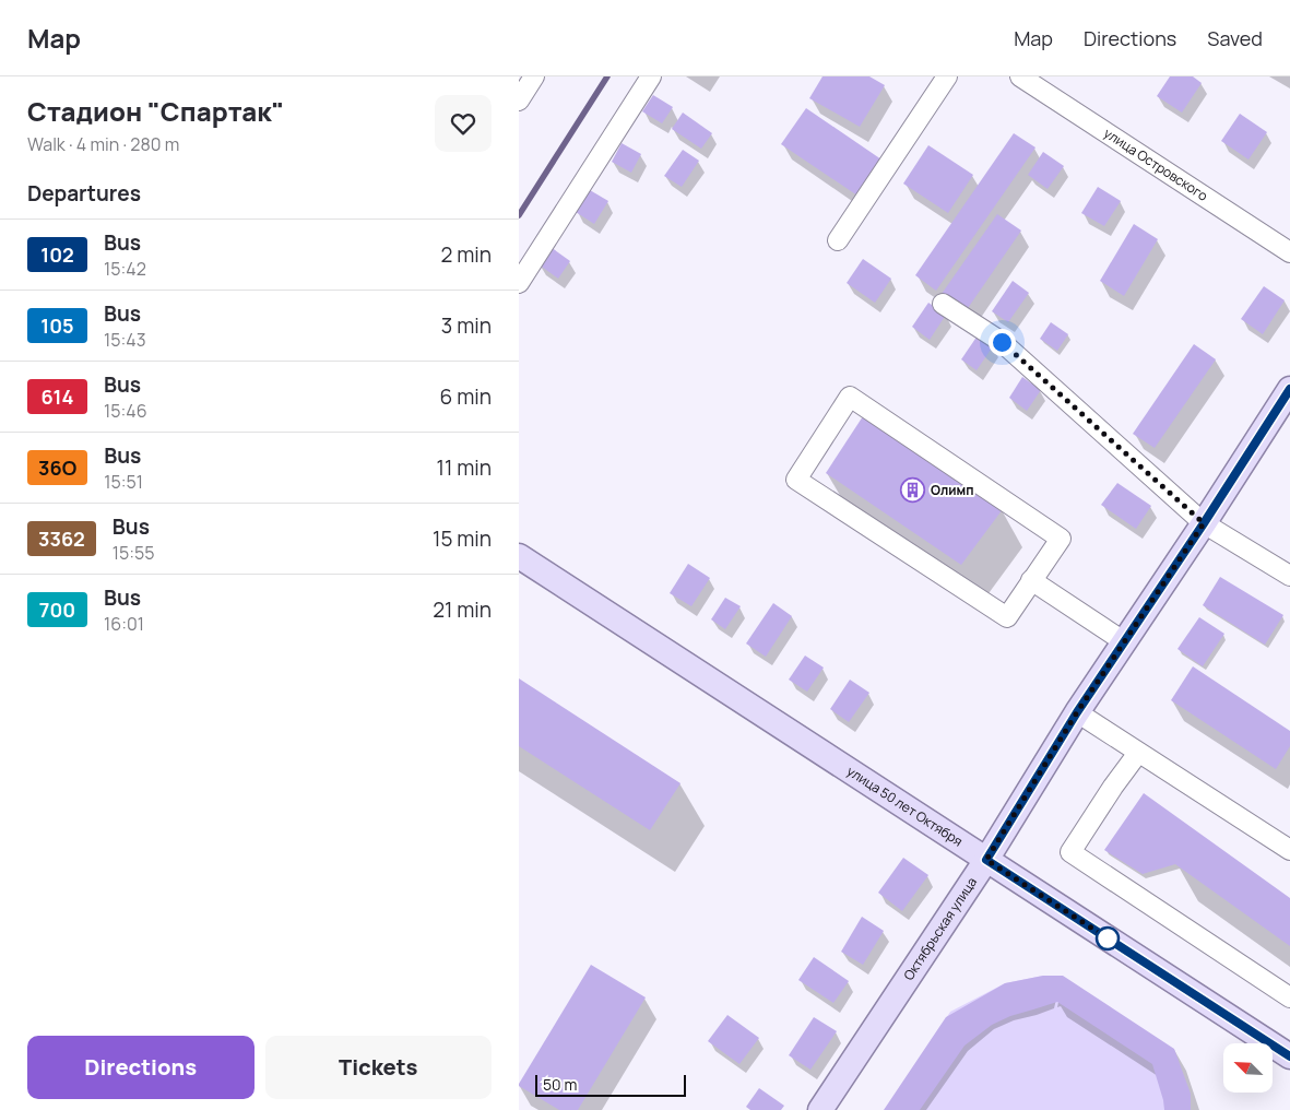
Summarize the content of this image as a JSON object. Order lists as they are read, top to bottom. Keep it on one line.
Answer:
{"streets":{"main road":["улица 50 лет Октября","Октябрьская улица"],"street":["улица Островского"]},"crossings":[["улица 50 лет Октября","Октябрьская улица"]],"places":{"building":["Олимп"]},"lines":["bus line 102"],"scale_bar":"50 m","north":"top left","page":{"header":"Map","nav":["Map","Directions","Saved"],"heading":[["Стадион \"Спартак\"","Walk · 4 min · 280 m"],"Departures"],"list":[{"mark":"102","name":"Bus","note":"15:42","value":"2 min"},{"mark":"105","name":"Bus","note":"15:43","value":"3 min"},{"mark":"614","name":"Bus","note":"15:46","value":"6 min"},{"mark":"36О","name":"Bus","note":"15:51","value":"11 min"},{"mark":"3362","name":"Bus","note":"15:55","value":"15 min"},{"mark":"700","name":"Bus","note":"16:01","value":"21 min"}],"buttons":["Directions","Tickets"],"scale":"50 m"}}
